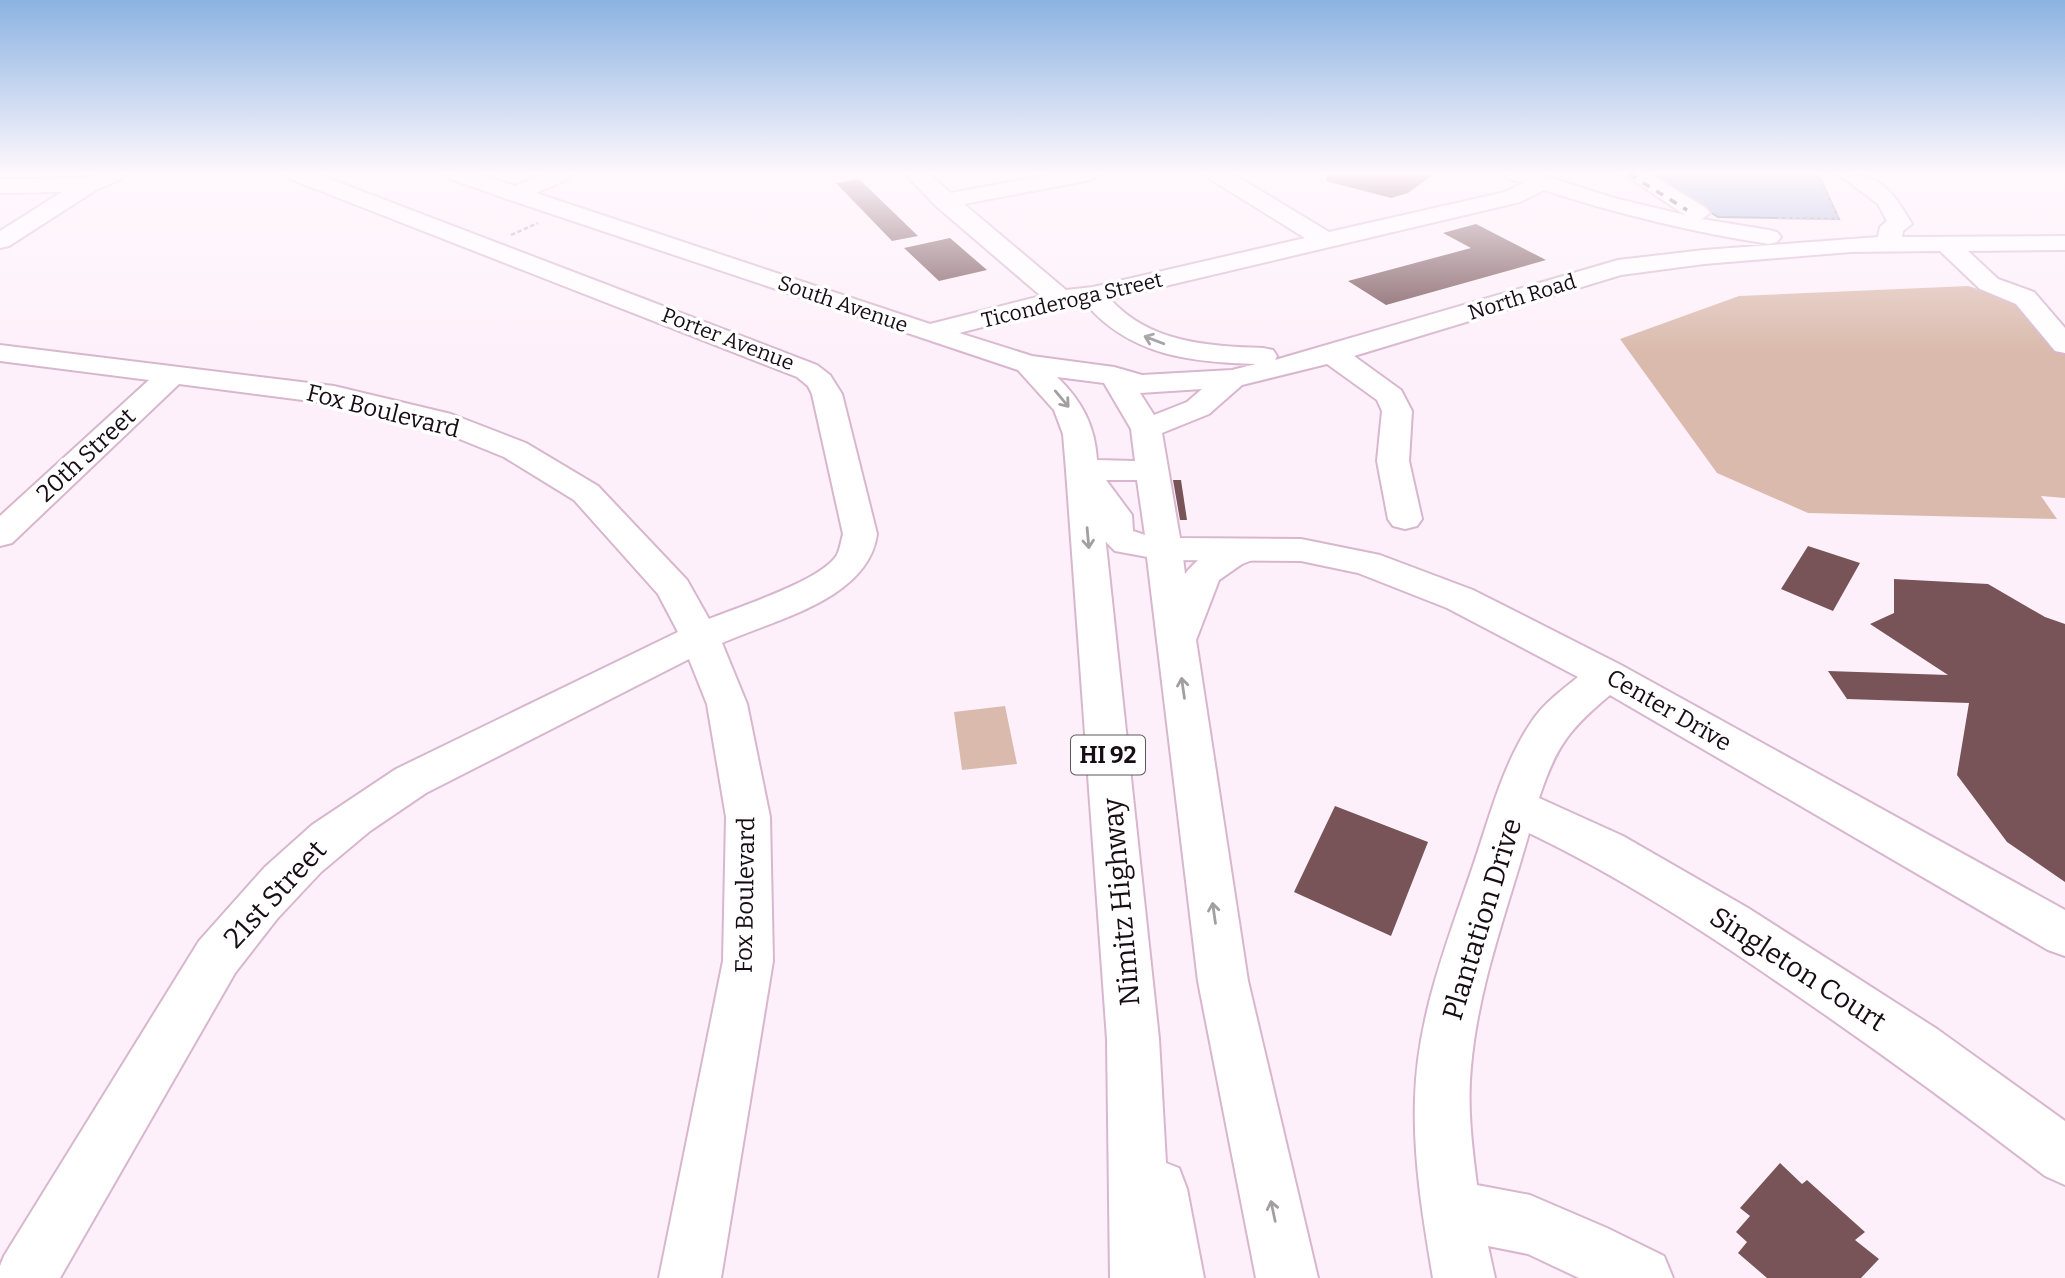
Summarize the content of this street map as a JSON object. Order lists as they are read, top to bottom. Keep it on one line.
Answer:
{"streets":{"street":["North Road","Ticonderoga Street","South Avenue","Porter Avenue","Fox Boulevard","20th Street","Center Drive","HI 92","21st Street","Nimitz Highway","Plantation Drive","Singleton Court"]},"crossings":[["North Road","South Avenue"],["Ticonderoga Street","South Avenue"],["Porter Avenue","Fox Boulevard"],["Porter Avenue","21st Street"],["Fox Boulevard","20th Street"],["Fox Boulevard","21st Street"],["Center Drive","Plantation Drive"],["Plantation Drive","Singleton Court"]]}
